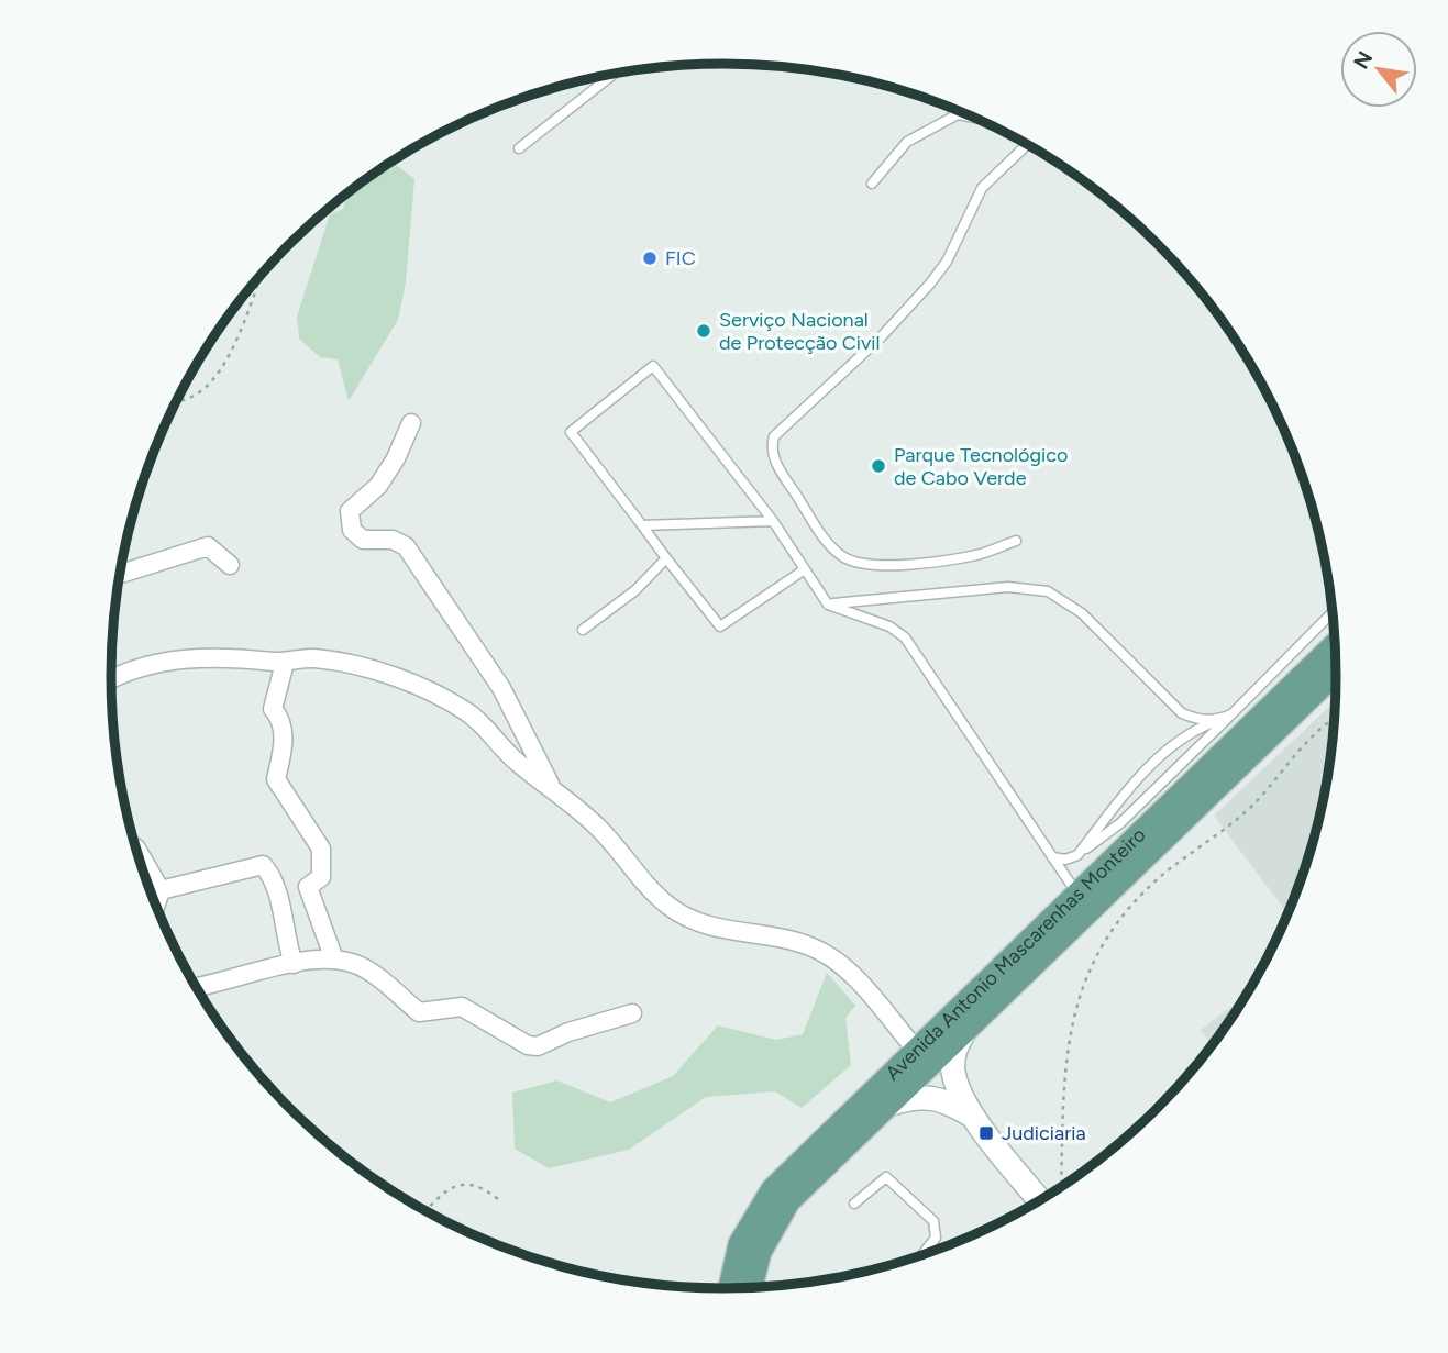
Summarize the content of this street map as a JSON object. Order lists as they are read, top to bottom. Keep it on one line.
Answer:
{"streets":{"main road":["Avenida Antonio Mascarenhas Monteiro"]},"places":{"other":["FIC","Serviço Nacional de Protecção Civil","Parque Tecnológico de Cabo Verde"],"transit":["Judiciaria"]},"north":"top left"}
